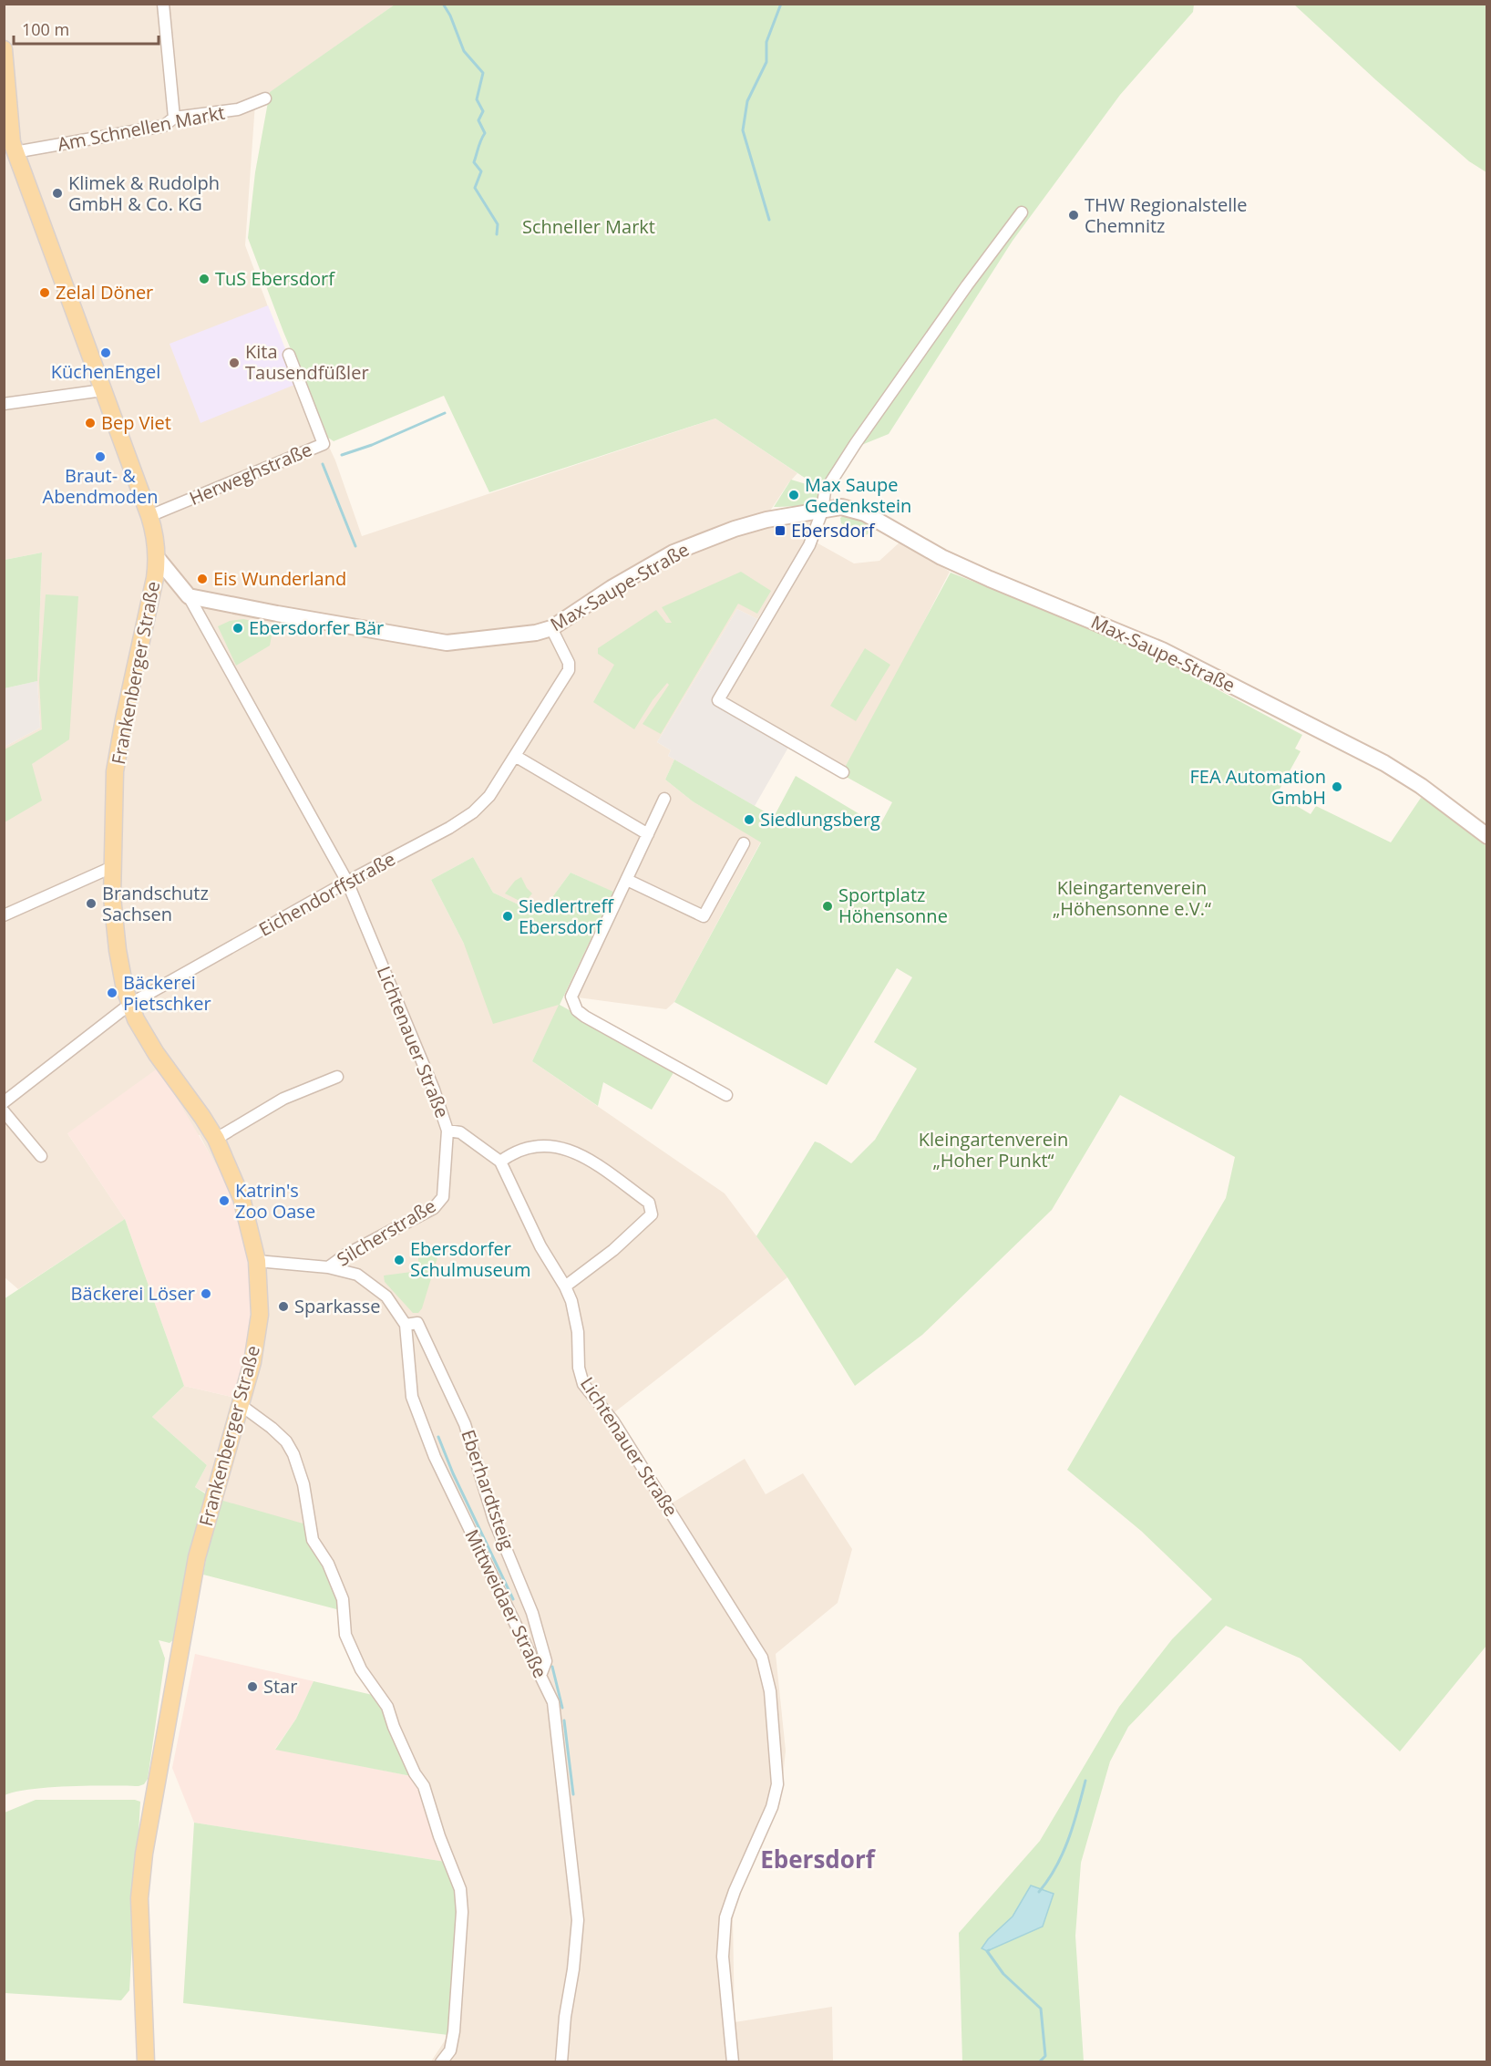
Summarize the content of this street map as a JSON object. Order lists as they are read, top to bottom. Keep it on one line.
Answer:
{"streets":{"main road":["Frankenberger Straße"],"street":["Am Schnellen Markt","Herweghstraße","Max-Saupe-Straße","Eichendorffstraße","Lichtenauer Straße","Silcherstraße","Eberhardtsteig","Mittweidaer Straße"]},"crossings":[["Am Schnellen Markt","Frankenberger Straße"],["Herweghstraße","Frankenberger Straße"],["Max-Saupe-Straße","Eichendorffstraße"],["Max-Saupe-Straße","Lichtenauer Straße"],["Frankenberger Straße","Eichendorffstraße"],["Frankenberger Straße","Lichtenauer Straße"],["Frankenberger Straße","Mittweidaer Straße"],["Eichendorffstraße","Lichtenauer Straße"],["Lichtenauer Straße","Silcherstraße"],["Silcherstraße","Mittweidaer Straße"],["Eberhardtsteig","Mittweidaer Straße"]],"districts":["Ebersdorf"],"parks":["Schneller Markt","Kleingartenverein „Höhensonne e.V.“","Kleingartenverein „Hoher Punkt“"],"places":{"other":["Klimek & Rudolph GmbH & Co. KG","THW Regionalstelle Chemnitz","TuS Ebersdorf","Zelal Döner","KüchenEngel","Kita Tausendfüßler","Bep Viet","Braut- & Abendmoden","Max Saupe Gedenkstein","Eis Wunderland","Ebersdorfer Bär","FEA Automation GmbH","Siedlungsberg","Brandschutz Sachsen","Sportplatz Höhensonne","Siedlertreff Ebersdorf","Bäckerei Pietschker","Katrin's Zoo Oase","Ebersdorfer Schulmuseum","Bäckerei Löser","Sparkasse","Star"],"transit":["Ebersdorf"]},"scale_bar":"100 m"}
